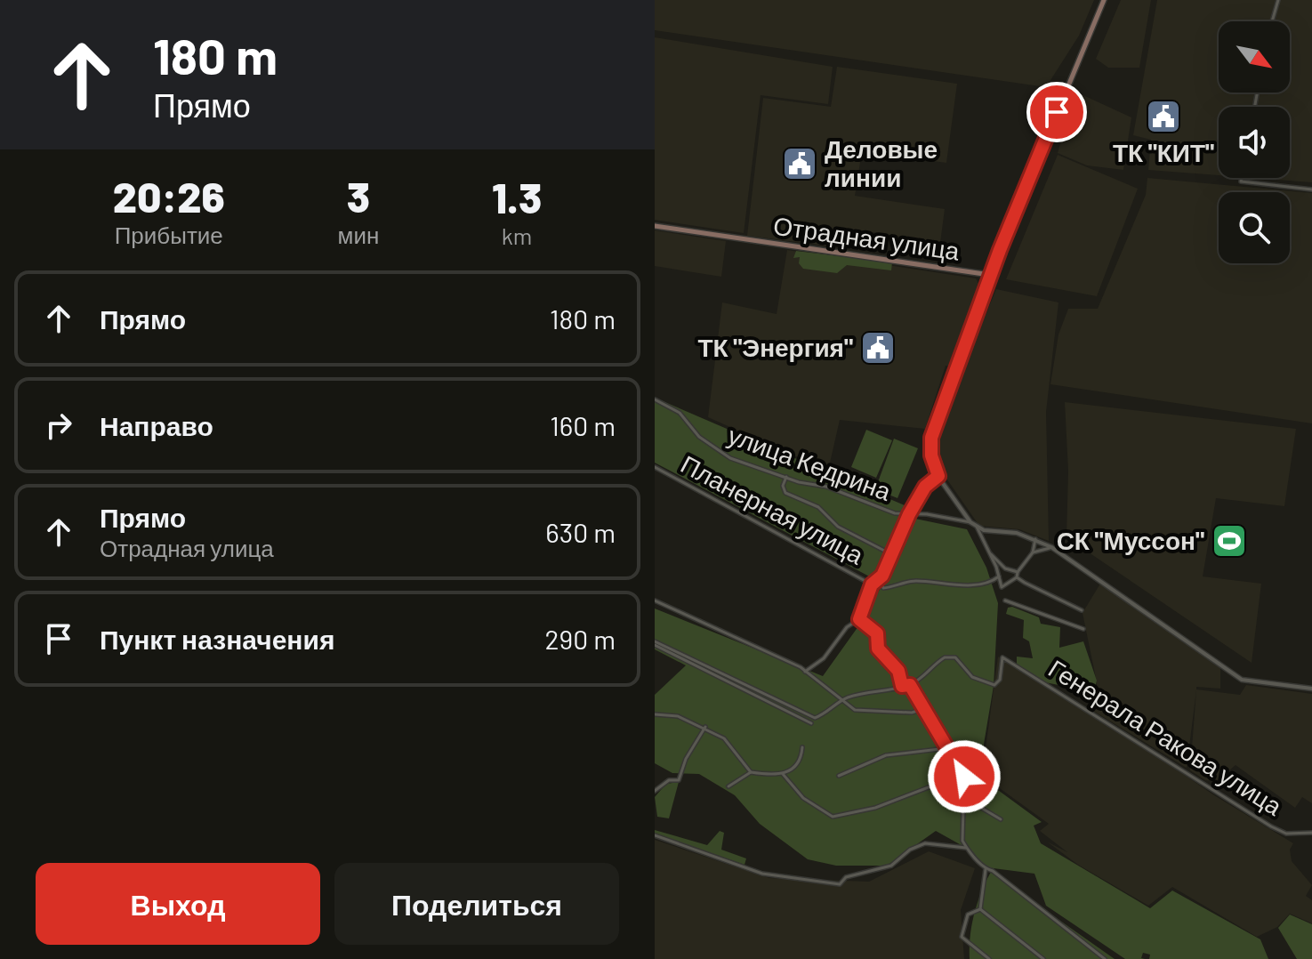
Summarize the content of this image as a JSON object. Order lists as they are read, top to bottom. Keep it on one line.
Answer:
{"streets":{"main road":["Отрадная улица"],"street":["улица Кедрина","Планерная улица","Генерала Ракова улица"]},"places":{"public building":["ТК \"КИТ\"","Деловые линии","ТК \"Энергия\""],"sports":["СК \"Муссон\""]},"north":"bottom right","page":{"turn":["180 m","Прямо"],"eta":["20:26","Прибытие","3","мин","1.3","km"],"list":[{"name":"Прямо","value":"180 m"},{"name":"Направо","value":"160 m"},{"name":"Прямо","note":"Отрадная улица","value":"630 m"},{"name":"Пункт назначения","value":"290 m"}],"buttons":["Выход","Поделиться"]}}
